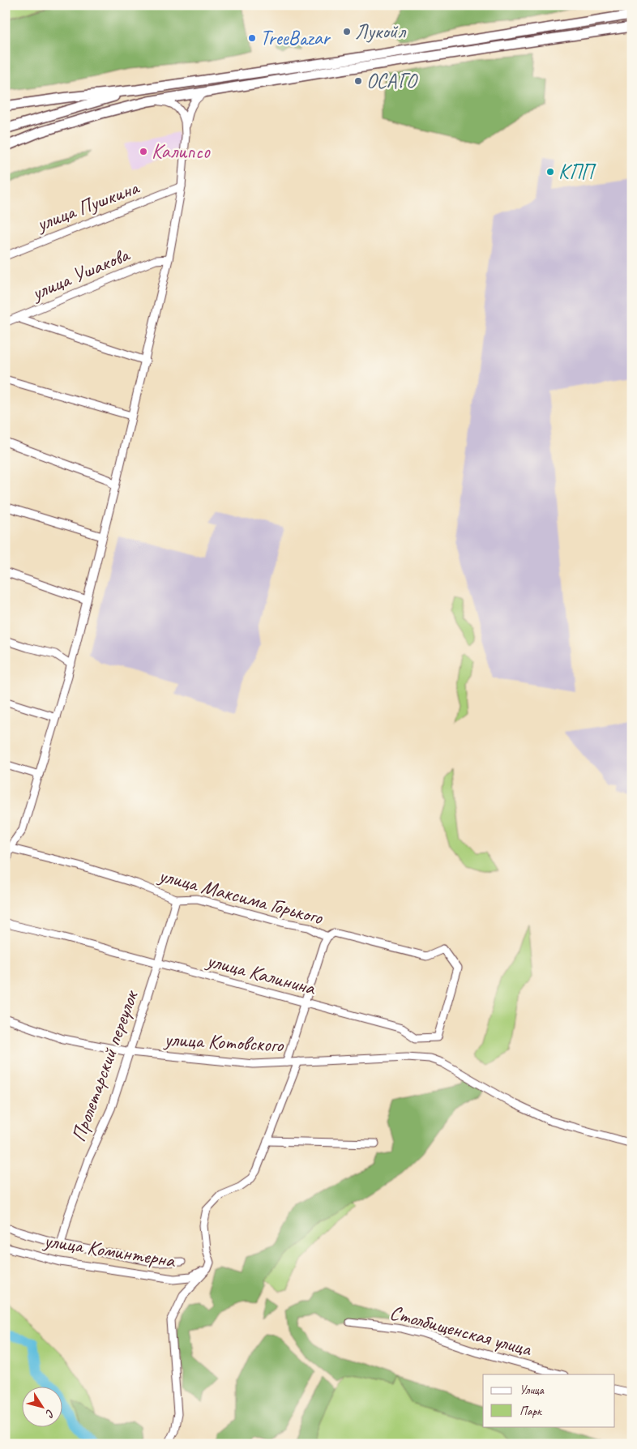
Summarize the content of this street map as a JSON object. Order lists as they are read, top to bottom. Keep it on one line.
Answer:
{"streets":{"street":["улица Пушкина","улица Ушакова","улица Максима Горького","улица Калинина","улица Котовского","Пролетарский переулок","улица Коминтерна","Столбищенская улица"]},"crossings":[["улица Максима Горького","улица Калинина"],["улица Максима Горького","Пролетарский переулок"],["улица Калинина","Пролетарский переулок"],["улица Котовского","Пролетарский переулок"],["Пролетарский переулок","улица Коминтерна"]],"places":["Лукойл","TreeBazar","ОСАГО","Калипсо","КПП"],"legend":["Улица","Парк"],"north":"bottom right"}
